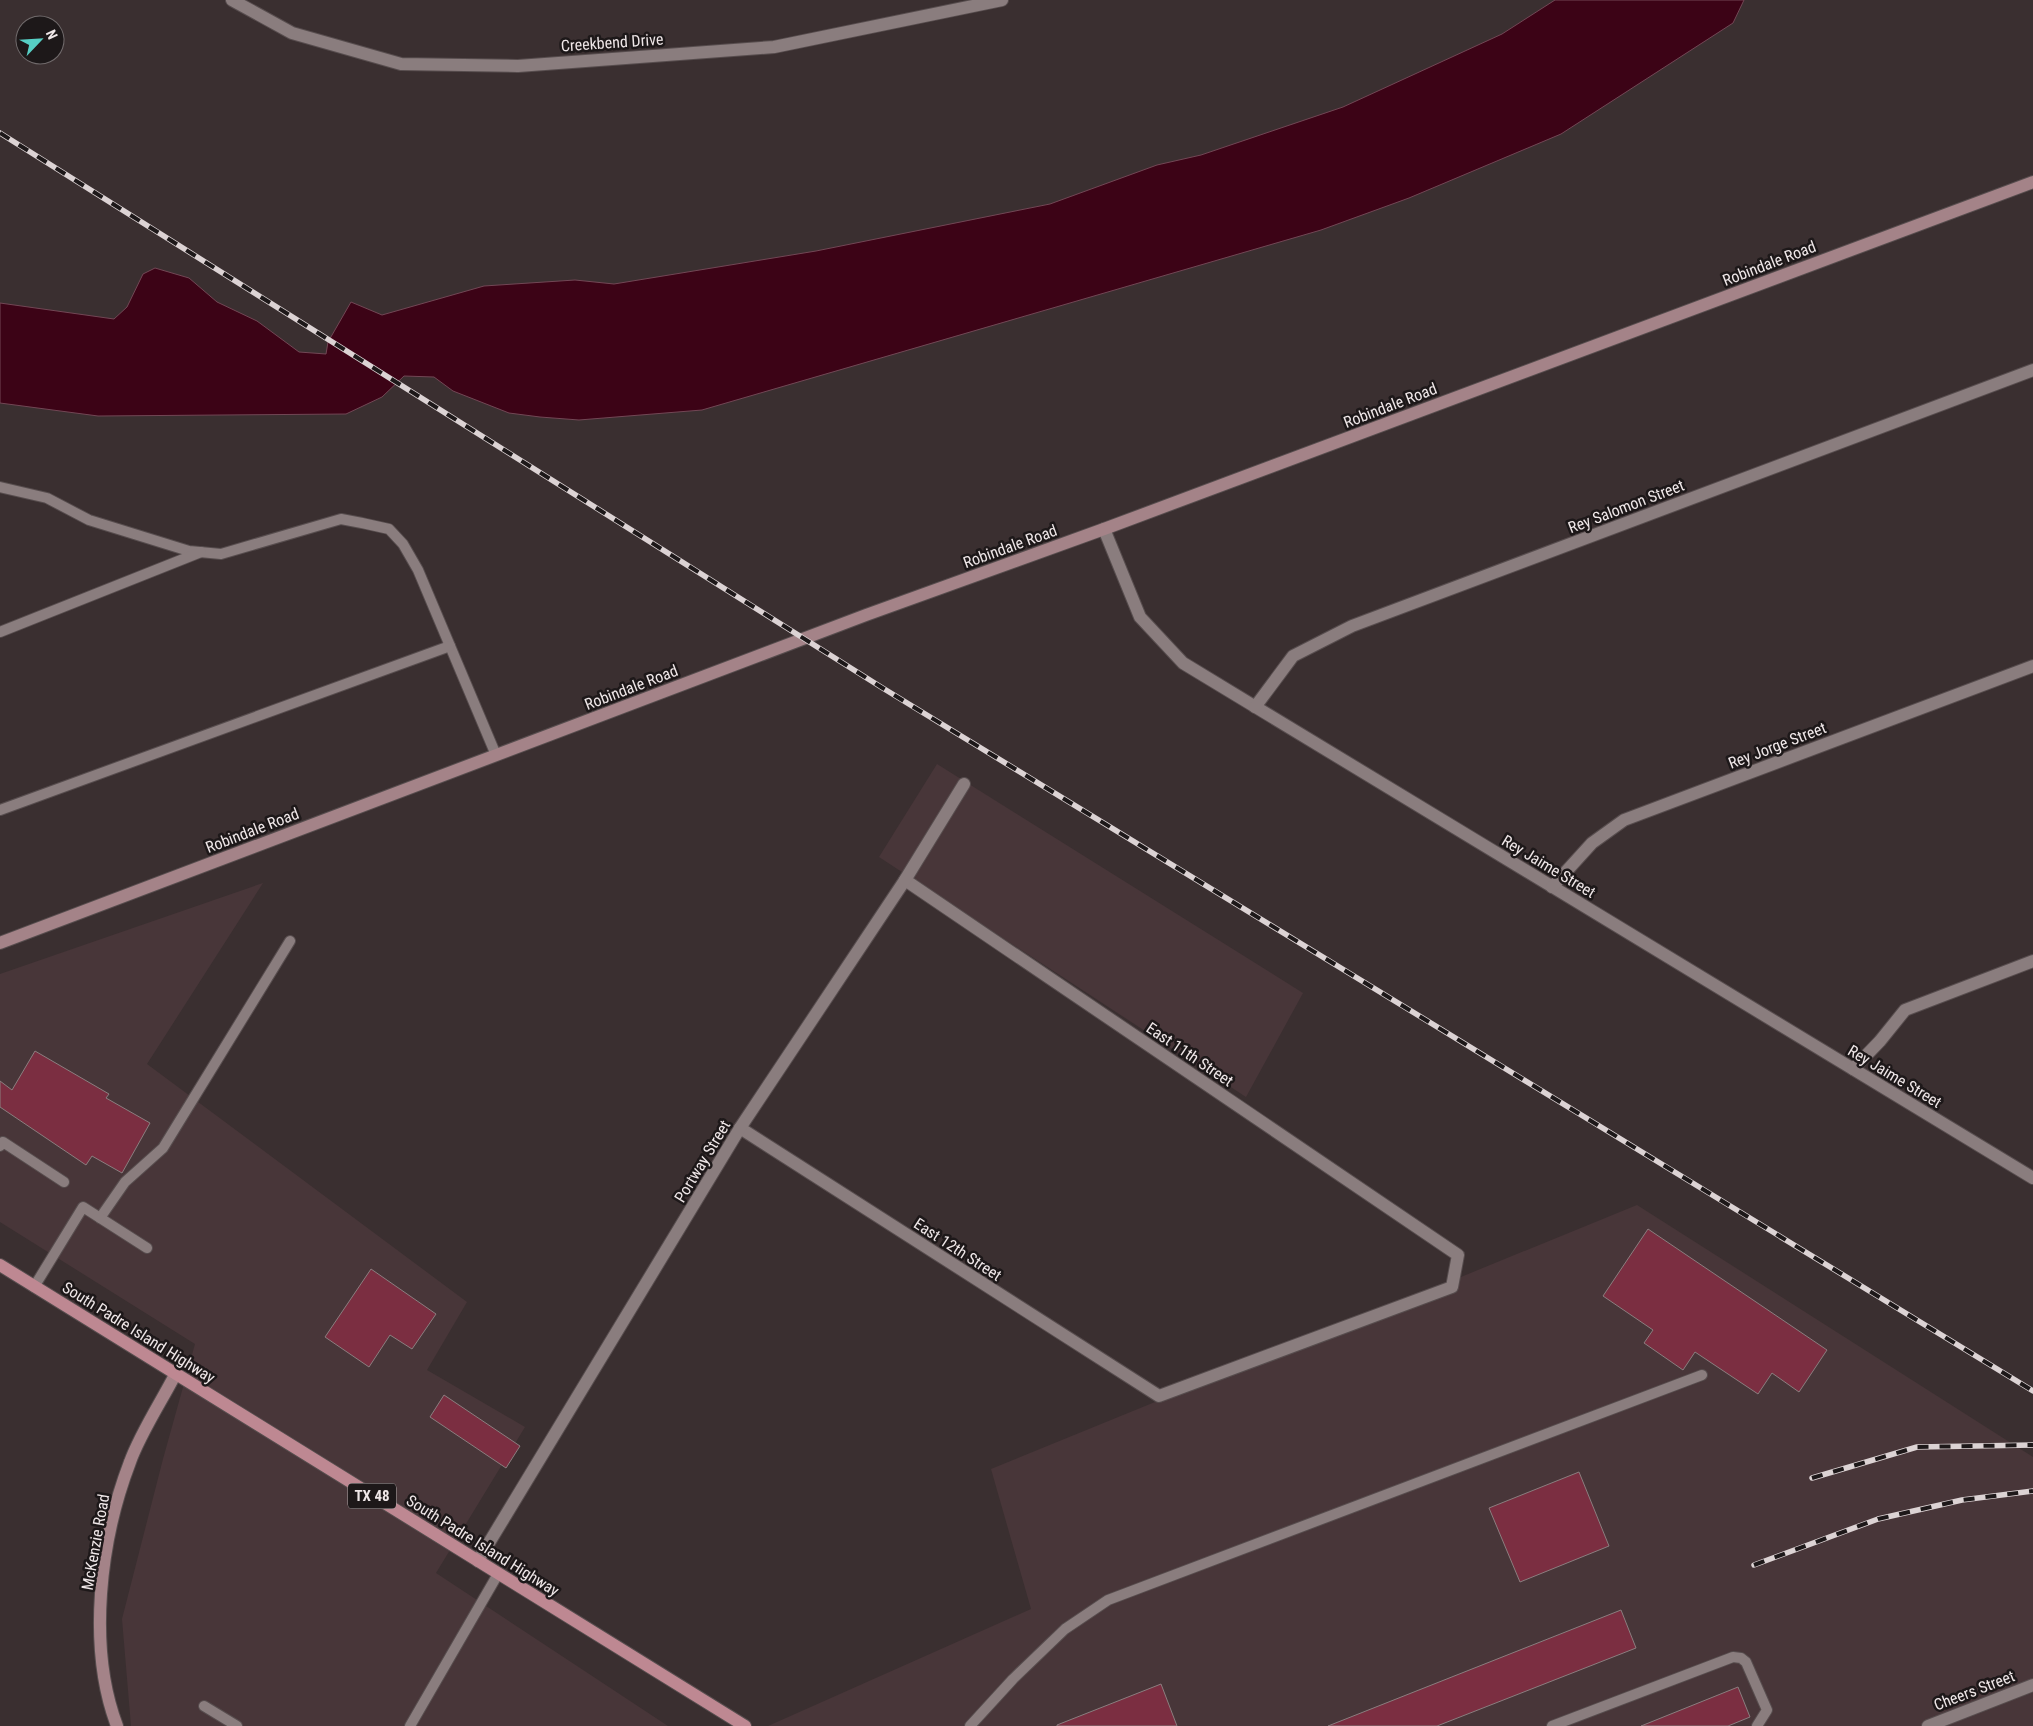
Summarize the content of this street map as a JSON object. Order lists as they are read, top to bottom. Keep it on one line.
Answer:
{"streets":{"main road":["South Padre Island Highway","TX 48"],"street":["Creekbend Drive","Robindale Road","Rey Salomon Street","Rey Jorge Street","Rey Jaime Street","East 11th Street","Portway Street","East 12th Street","McKenzie Road","Cheers Street"]},"crossings":[["Robindale Road","Rey Jaime Street"],["Rey Salomon Street","Rey Jaime Street"],["Rey Jorge Street","Rey Jaime Street"],["East 11th Street","Portway Street"],["East 11th Street","East 12th Street"],["Portway Street","East 12th Street"],["Portway Street","South Padre Island Highway"],["South Padre Island Highway","McKenzie Road"]],"north":"top right"}
